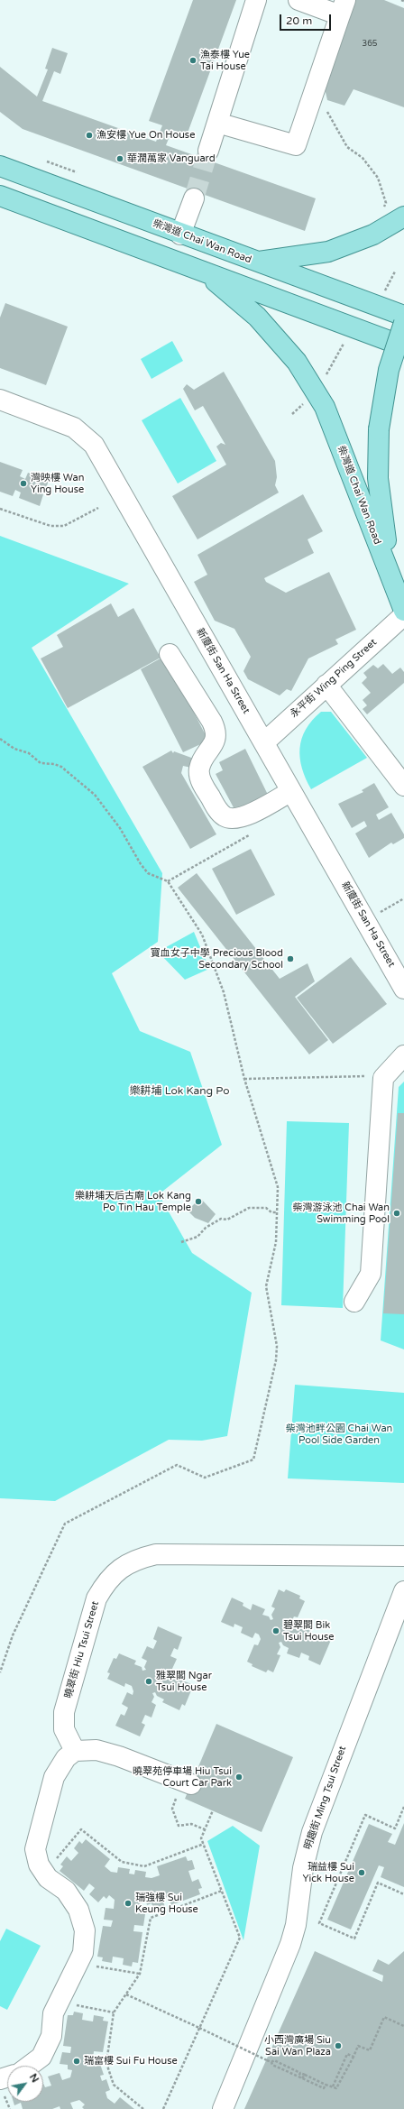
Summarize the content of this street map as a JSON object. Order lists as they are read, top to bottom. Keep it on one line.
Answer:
{"streets":{"main road":["柴灣道 Chai Wan Road"],"street":["新廈街 San Ha Street","永平街 Wing Ping Street","曉翠街 Hiu Tsui Street","明趣街 Ming Tsui Street"]},"crossings":[["新廈街 San Ha Street","永平街 Wing Ping Street"]],"districts":["樂耕埔 Lok Kang Po"],"parks":["柴灣池畔公園 Chai Wan Pool Side Garden"],"places":["漁泰樓 Yue Tai House","漁安樓 Yue On House","華潤萬家 Vanguard","灣映樓 Wan Ying House","寶血女子中學 Precious Blood Secondary School","樂耕埔天后古廟 Lok Kang Po Tin Hau Temple","柴灣游泳池 Chai Wan Swimming Pool","碧翠閣 Bik Tsui House","雅翠閣 Ngar Tsui House","曉翠苑停車場 Hiu Tsui Court Car Park","瑞益樓 Sui Yick House","瑞強樓 Sui Keung House","小西灣廣場 Siu Sai Wan Plaza","瑞富樓 Sui Fu House"],"house_numbers":["365"],"scale_bar":"20 m","north":"top right"}
